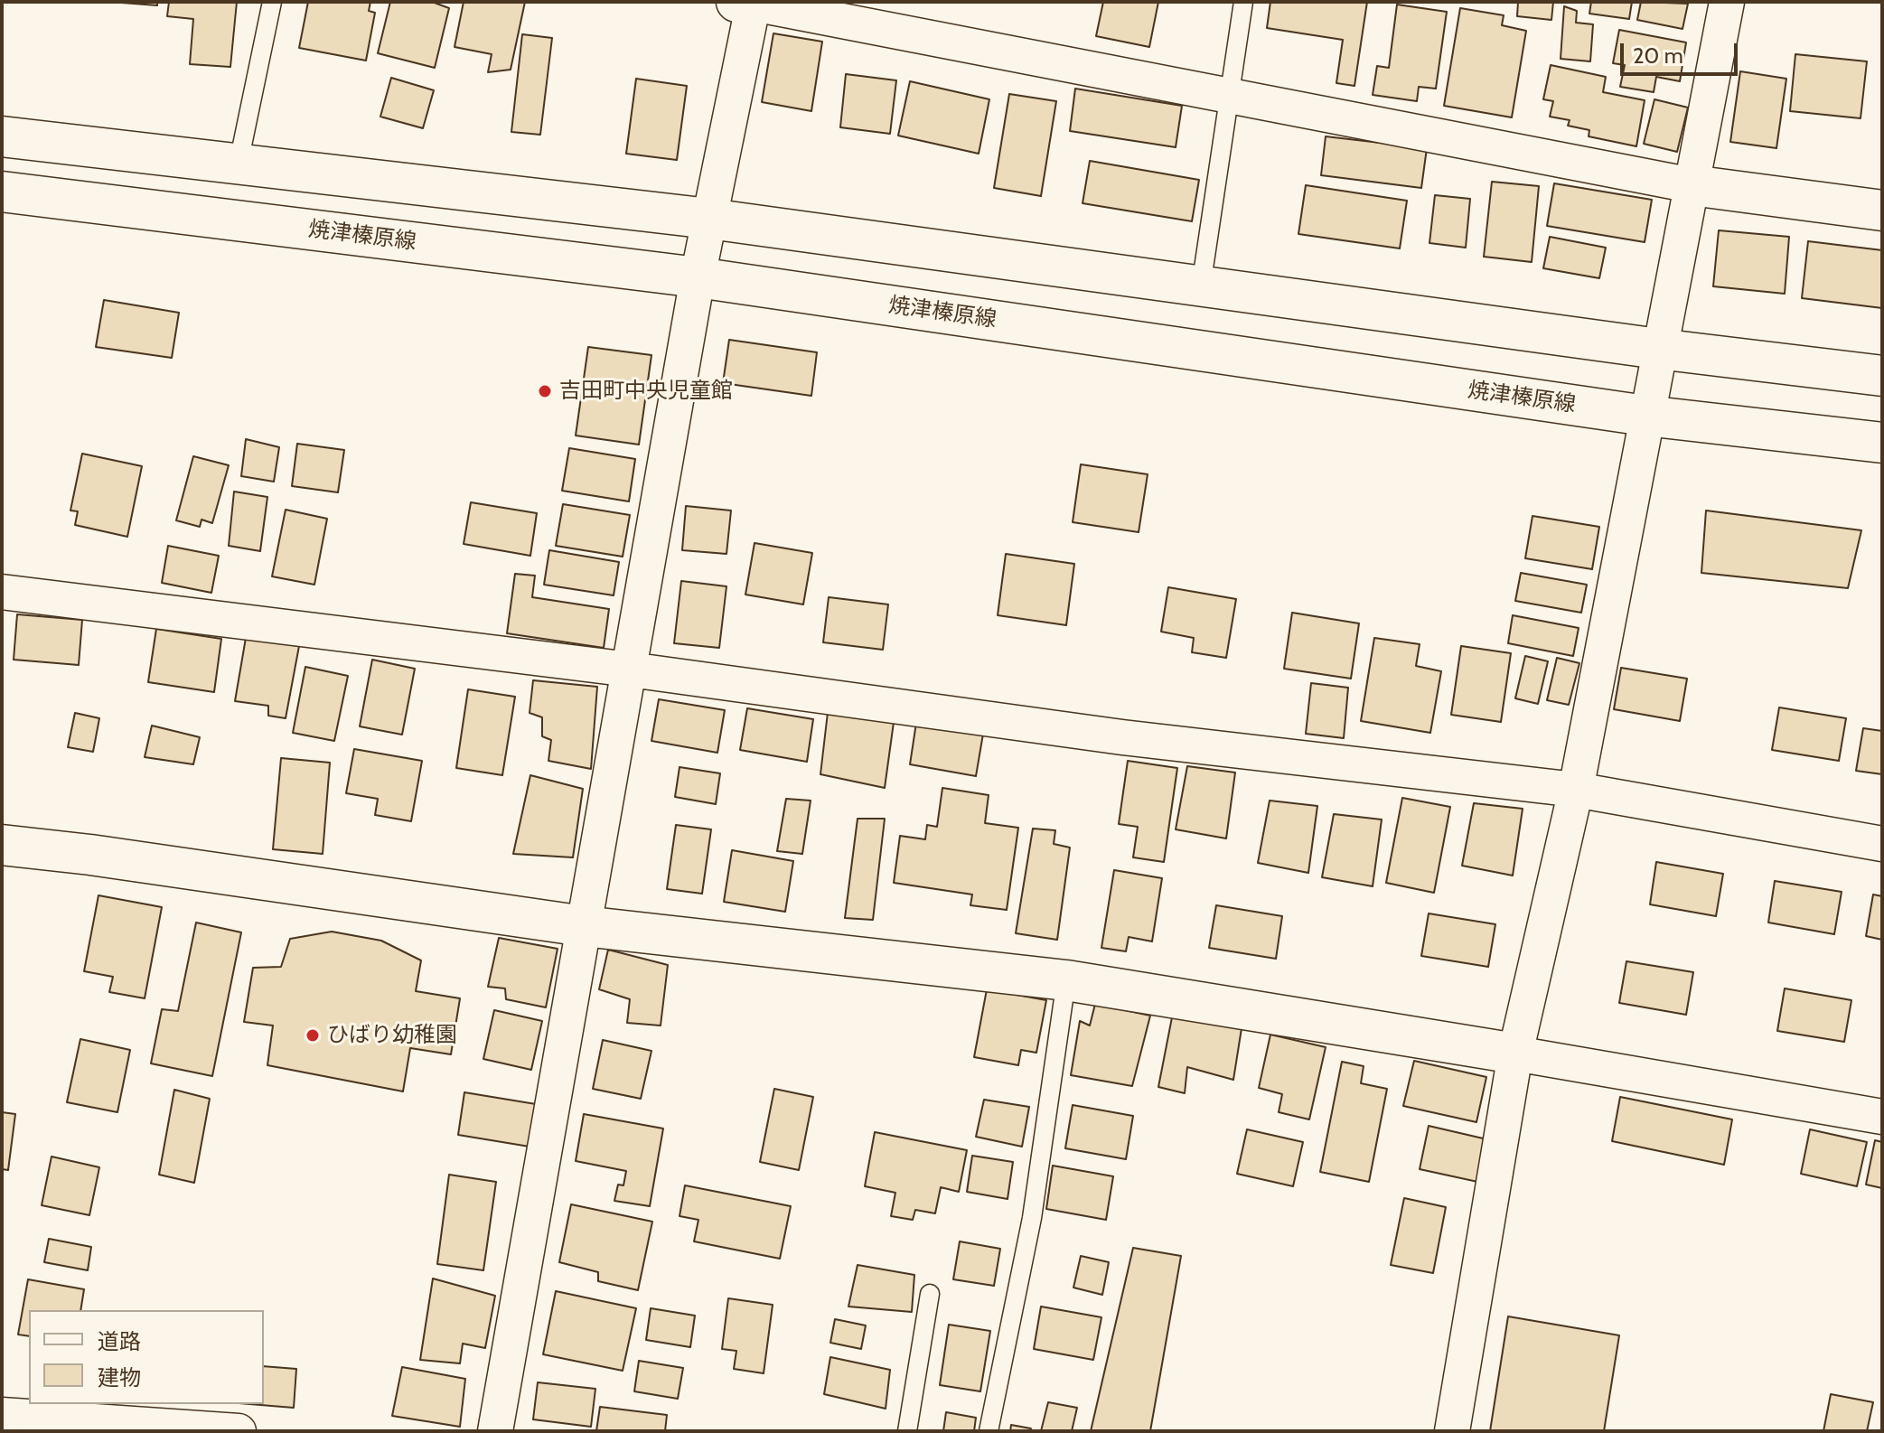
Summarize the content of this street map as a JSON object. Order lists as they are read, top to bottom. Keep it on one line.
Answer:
{"streets":{"main road":["焼津榛原線"]},"places":["吉田町中央児童館","ひばり幼稚園"],"legend":["道路","建物"],"scale_bar":"20 m"}
